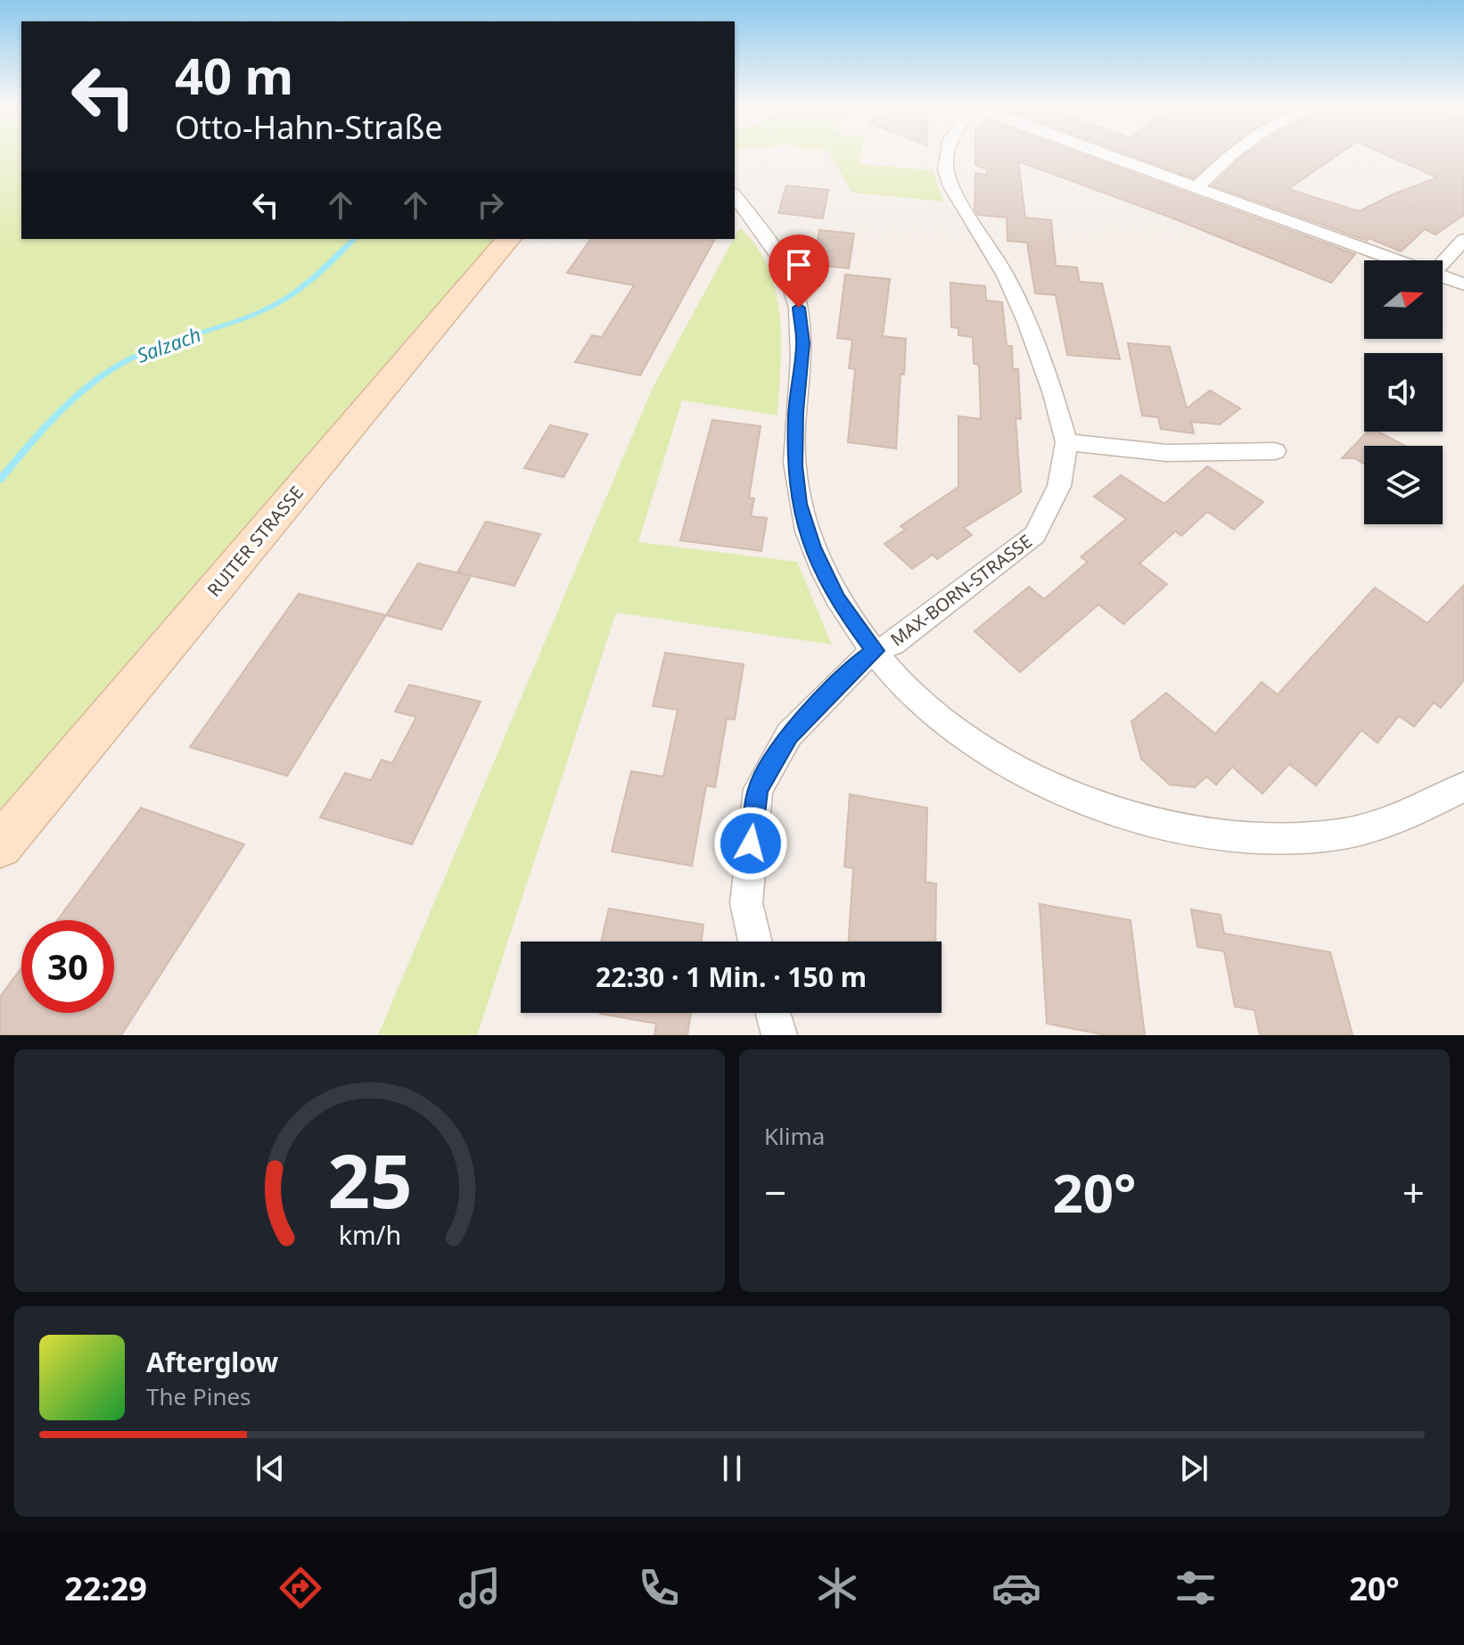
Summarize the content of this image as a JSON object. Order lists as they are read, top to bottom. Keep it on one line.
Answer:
{"streets":{"street":["RUITER STRASSE","MAX-BORN-STRASSE"]},"water":["Salzach"],"north":"right","page":{"turn":["40 m","Otto-Hahn-Straße"],"limit":"30","trip":"22:30 · 1 Min. · 150 m","tile":"Klima","heat":["−","20°","+"],"song":["Afterglow","The Pines"],"tabs":["22:29","20°"],"gauge":["25","km/h"]}}
